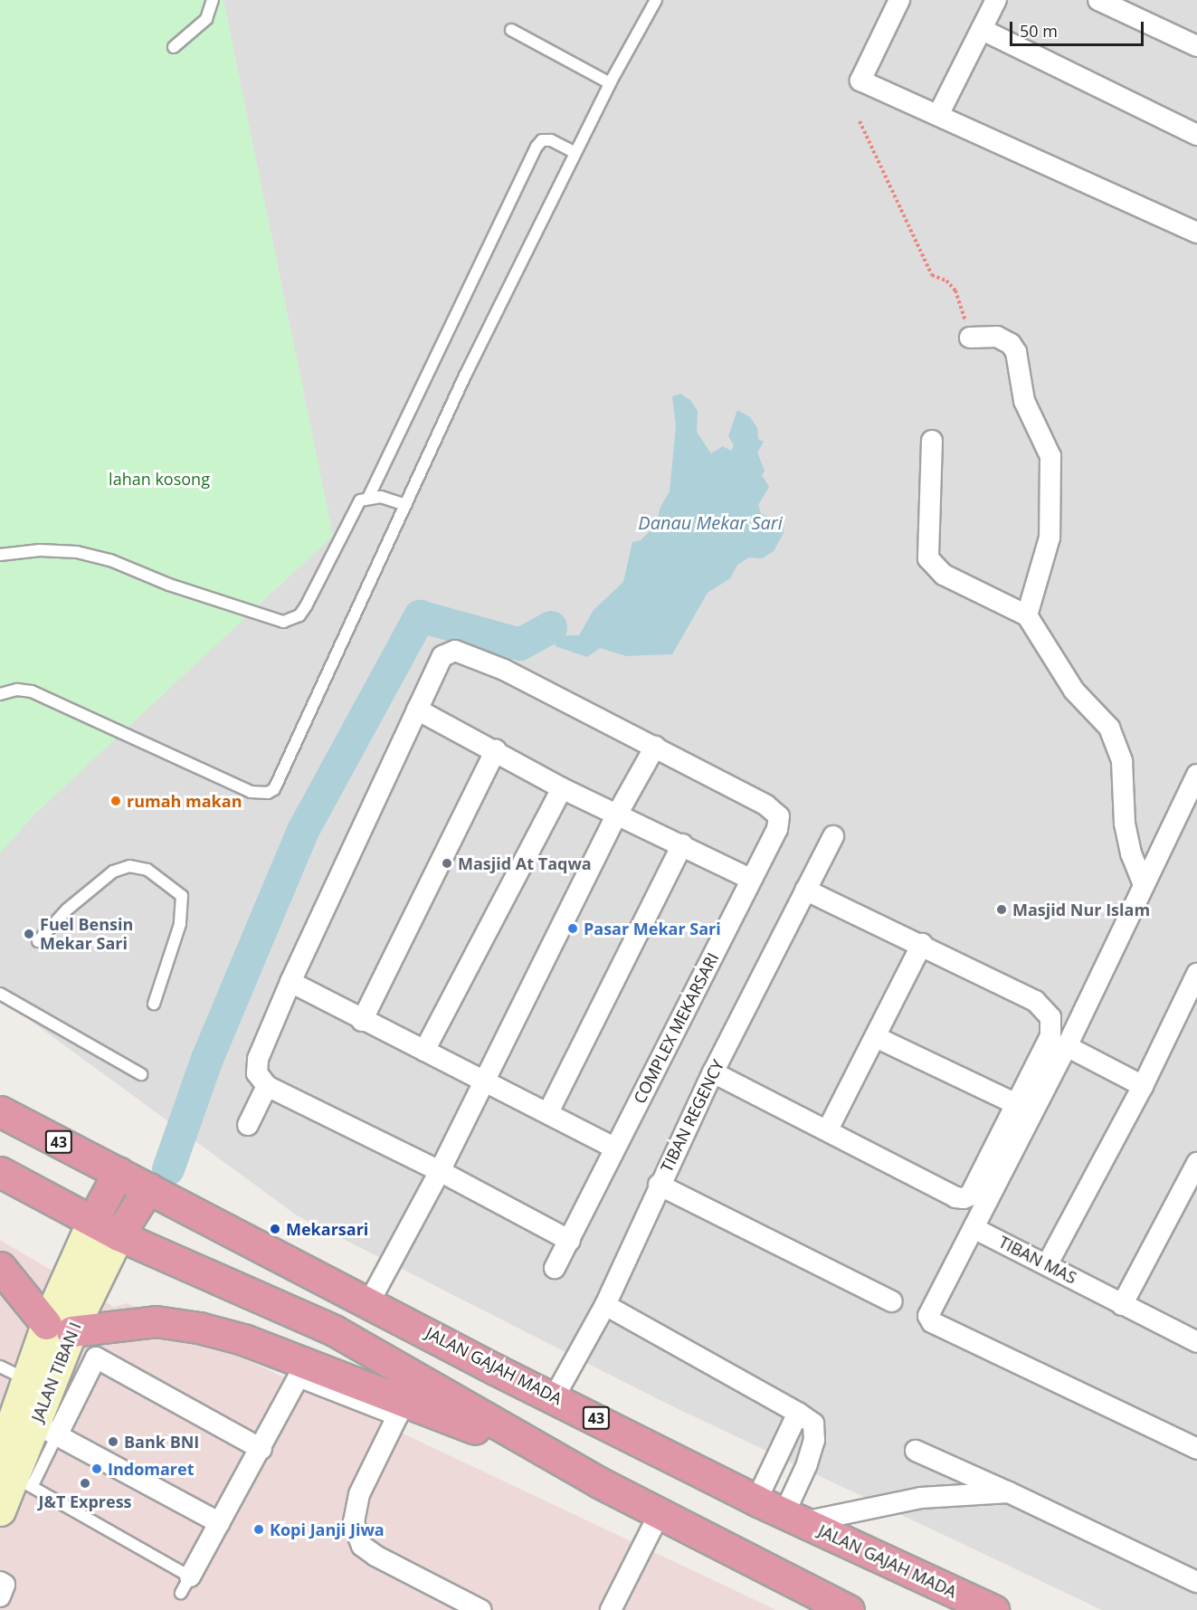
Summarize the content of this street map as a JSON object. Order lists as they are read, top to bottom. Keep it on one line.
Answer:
{"streets":{"highway":["43","JALAN GAJAH MADA"],"street":["COMPLEX MEKARSARI","TIBAN REGENCY","TIBAN MAS","JALAN TIBAN I"]},"crossings":[["TIBAN REGENCY","JALAN GAJAH MADA"]],"water":["Danau Mekar Sari"],"parks":["lahan kosong"],"places":["rumah makan","Masjid At Taqwa","Masjid Nur Islam","Pasar Mekar Sari","Fuel Bensin Mekar Sari","Mekarsari","Bank BNI","Indomaret","J&T Express","Kopi Janji Jiwa"],"scale_bar":"50 m"}
